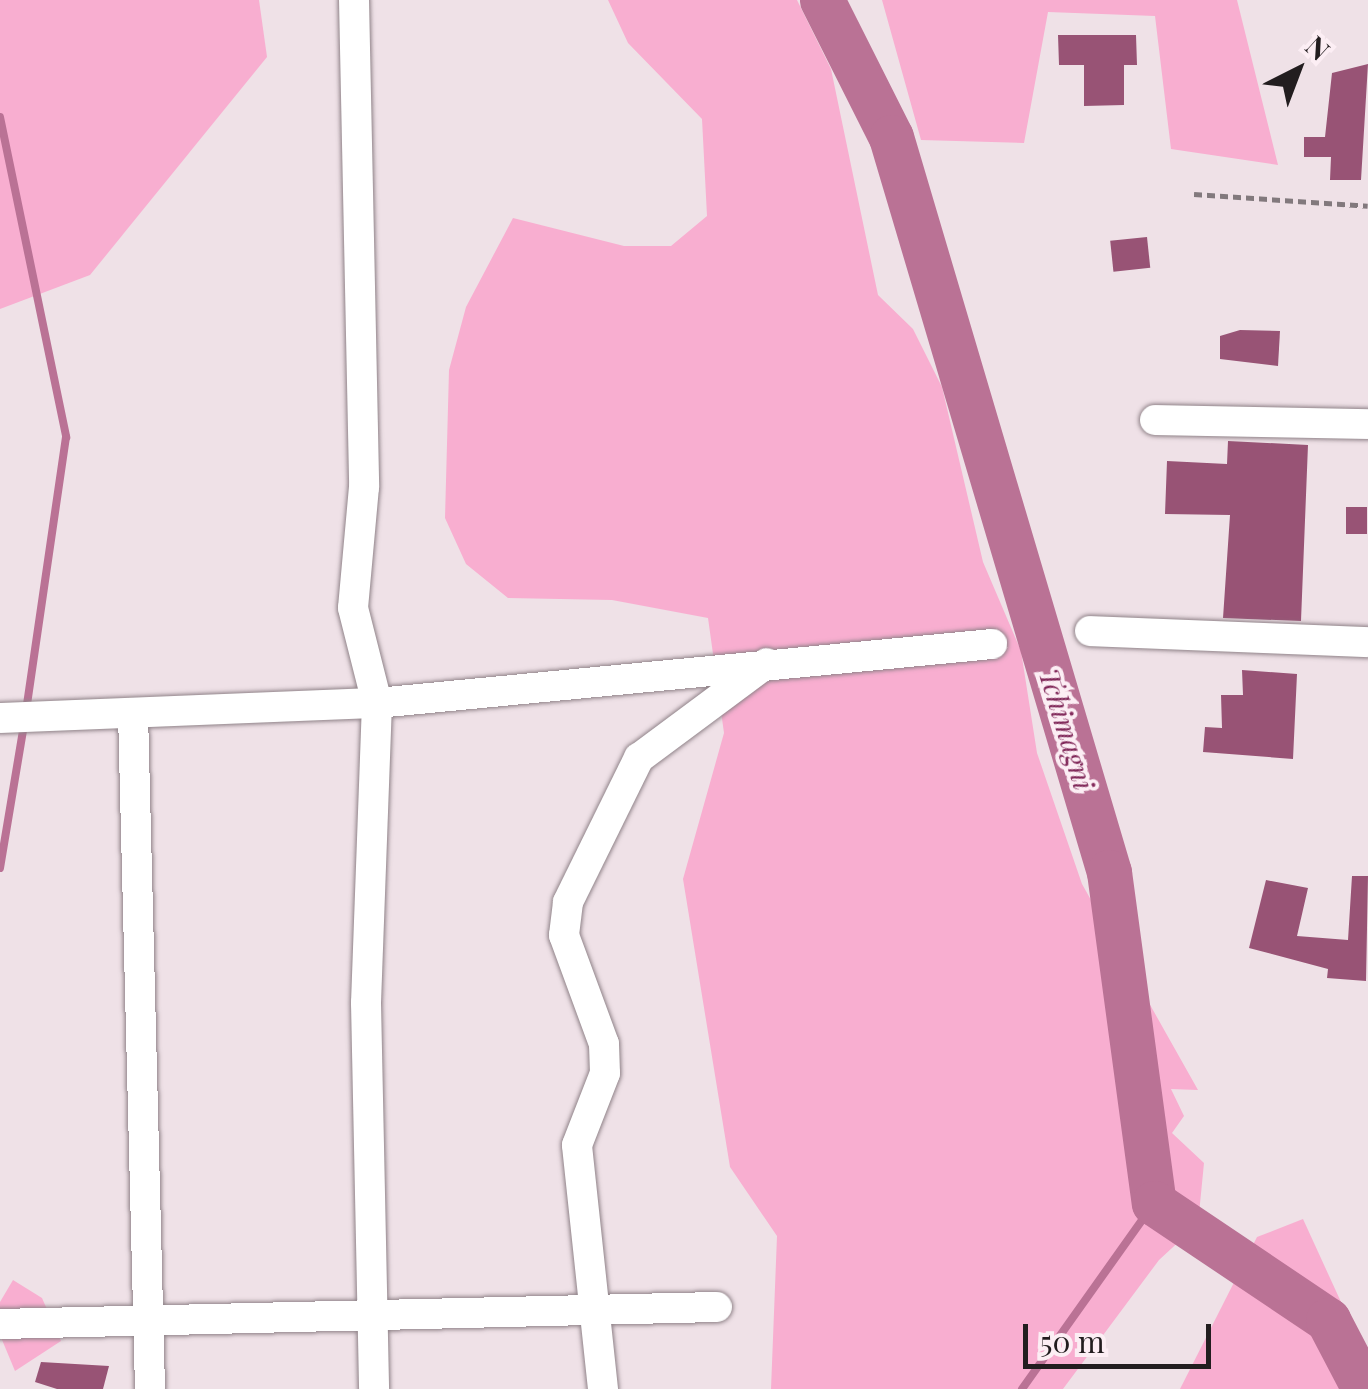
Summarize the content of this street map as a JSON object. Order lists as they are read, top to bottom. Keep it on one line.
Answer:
{"water":["Tchimagni"],"scale_bar":"50 m","north":"top right"}
